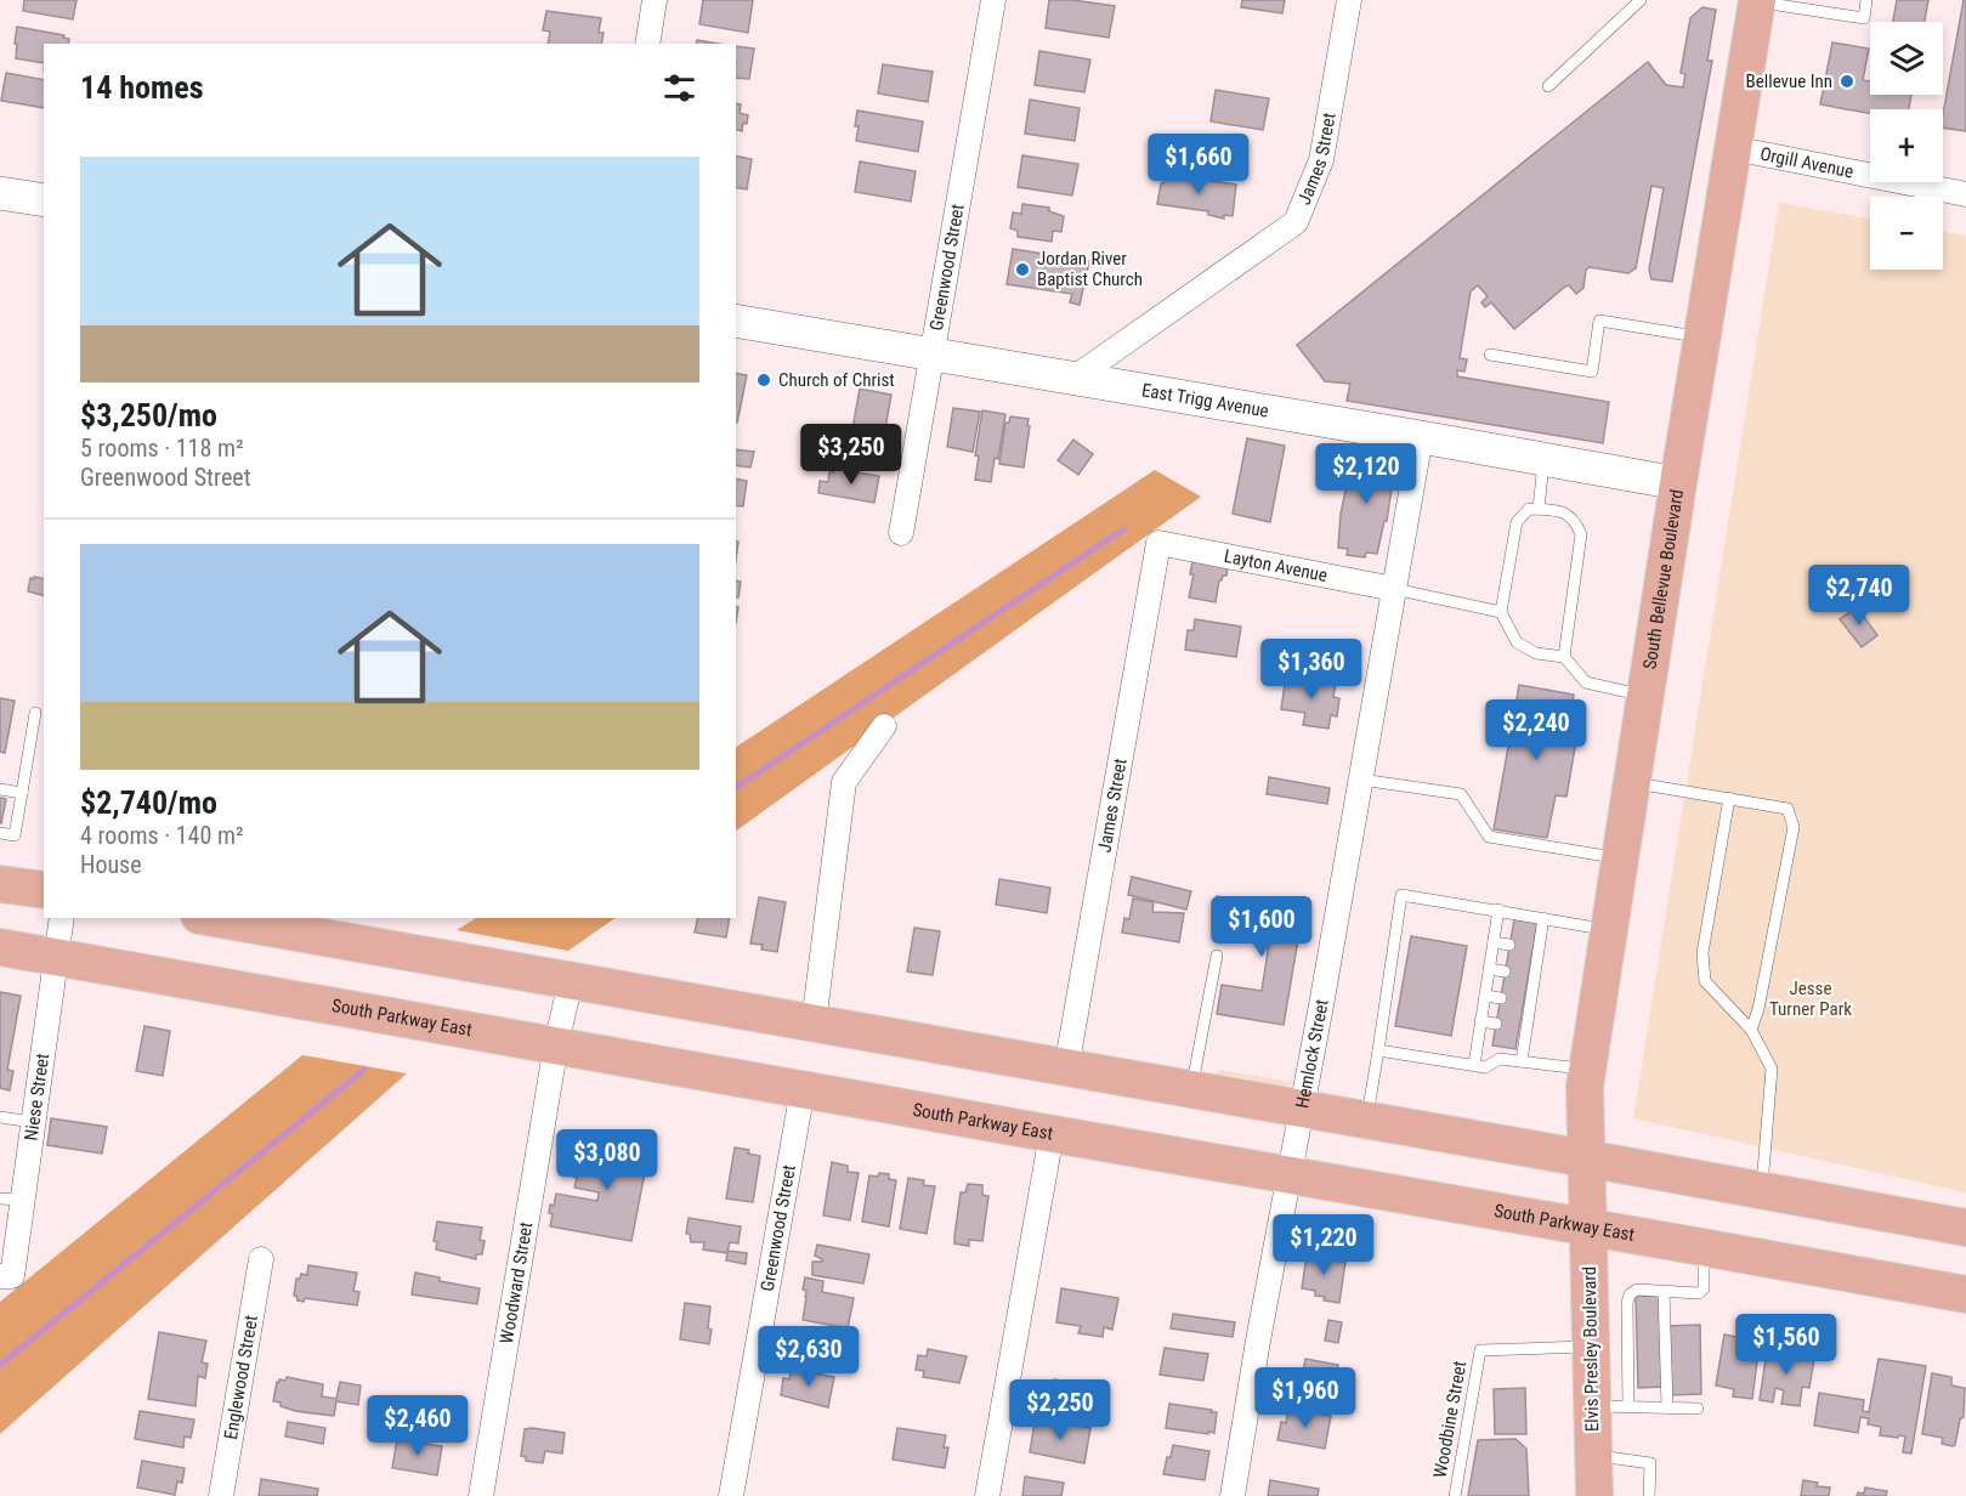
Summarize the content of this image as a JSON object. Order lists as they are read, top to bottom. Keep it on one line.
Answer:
{"streets":{"main road":["South Bellevue Boulevard","South Parkway East","Elvis Presley Boulevard"],"street":["James Street","Orgill Avenue","Greenwood Street","East Trigg Avenue","Layton Avenue","Hemlock Street","Niese Street","Woodward Street","Englewood Street"],"lane":["Woodbine Street"]},"crossings":[["James Street","East Trigg Avenue"],["James Street","Layton Avenue"],["Orgill Avenue","South Bellevue Boulevard"],["Greenwood Street","East Trigg Avenue"],["Greenwood Street","South Parkway East"],["East Trigg Avenue","South Bellevue Boulevard"],["East Trigg Avenue","Hemlock Street"],["Layton Avenue","Hemlock Street"],["South Bellevue Boulevard","Elvis Presley Boulevard"],["South Parkway East","Hemlock Street"],["South Parkway East","Niese Street"],["South Parkway East","Woodward Street"],["South Parkway East","Elvis Presley Boulevard"],["Elvis Presley Boulevard","Woodbine Street"]],"parks":["Jesse Turner Park"],"places":["Bellevue Inn","Jordan River Baptist Church","Church of Christ"],"page":{"map_buttons":["+","−"],"heading":"14 homes","list":[{"name":"$3,250/mo","note":"5 rooms · 118 m² · Greenwood Street"},{"name":"$2,740/mo","note":"4 rooms · 140 m² · House"}],"price":["$1,660","$3,250","$2,120","$2,740","$1,360","$2,240","$1,600","$3,080","$1,220","$1,560","$2,630","$1,960","$2,250","$2,460"]}}
